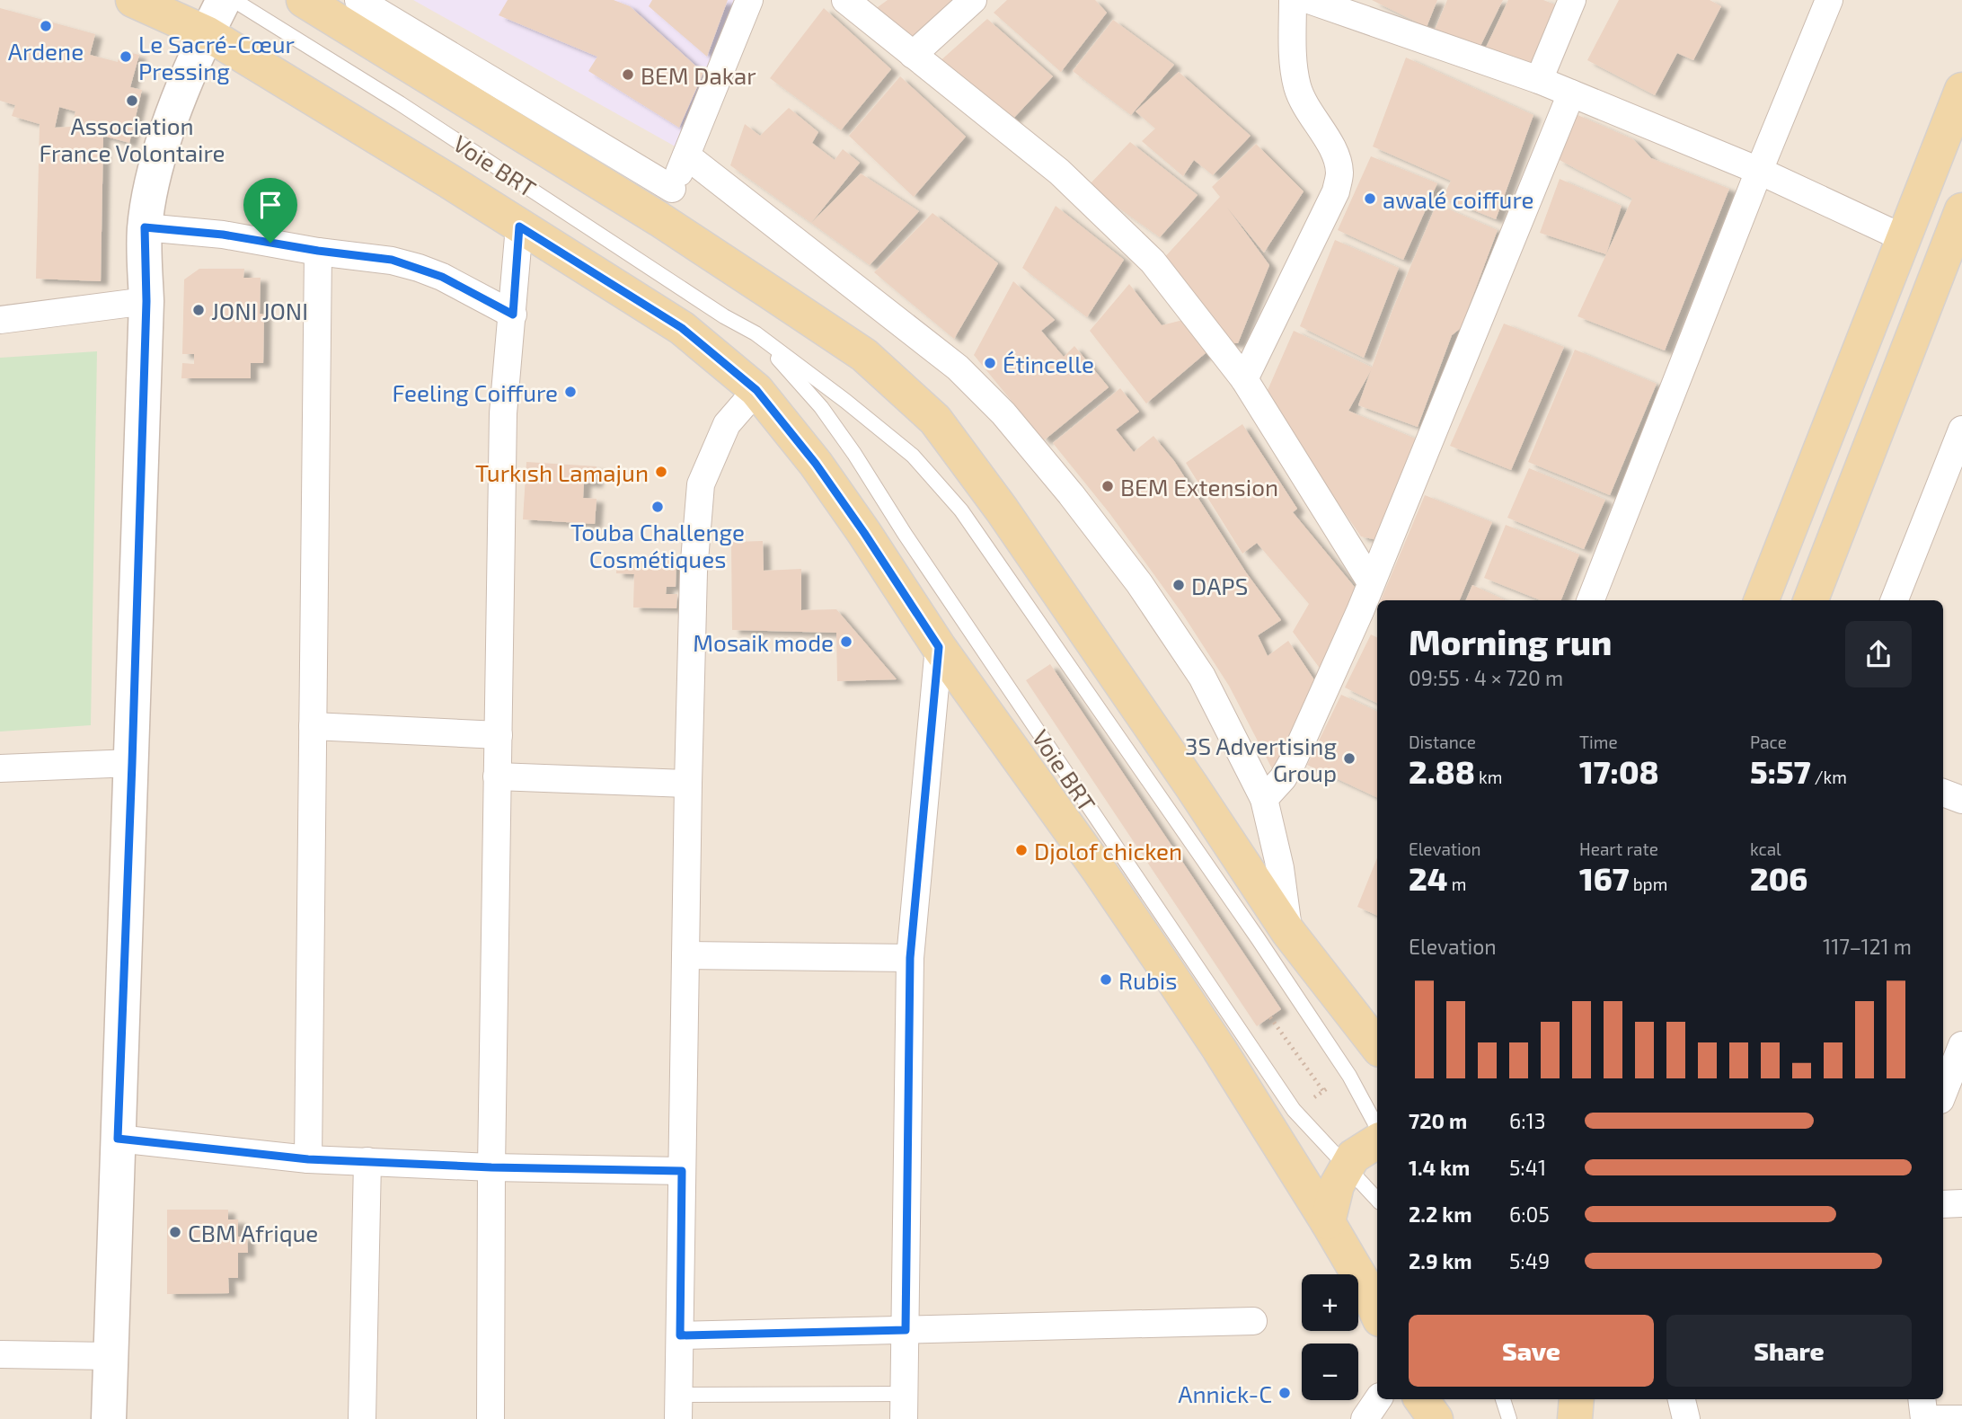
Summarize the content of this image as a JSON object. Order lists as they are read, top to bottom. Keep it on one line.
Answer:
{"streets":{"lane":["Voie BRT"]},"places":["Ardene","Le Sacré-Cœur Pressing","BEM Dakar","Association France Volontaire","awalé coiffure","JONI JONI","Étincelle","Feeling Coiffure","Turkısh Lamajun","BEM Extension","Touba Challenge Cosmétiques","DAPS","Mosaik mode","3S Advertising Group","Djolof chicken","Rubis","CBM Afrique","Annick-C"],"page":{"heading":["Morning run","09:55 · 4 × 720 m"],"stats":[["Distance","2.88 km"],["Time","17:08"],["Pace","5:57 /km"],["Elevation","24 m"],["Heart rate","167 bpm"],["kcal","206"]],"chart":["Elevation","117–121 m"],"list":[{"name":"720 m","note":"6:13"},{"name":"1.4 km","note":"5:41"},{"name":"2.2 km","note":"6:05"},{"name":"2.9 km","note":"5:49"}],"map_buttons":["+","−"],"buttons":["Save","Share"]}}
